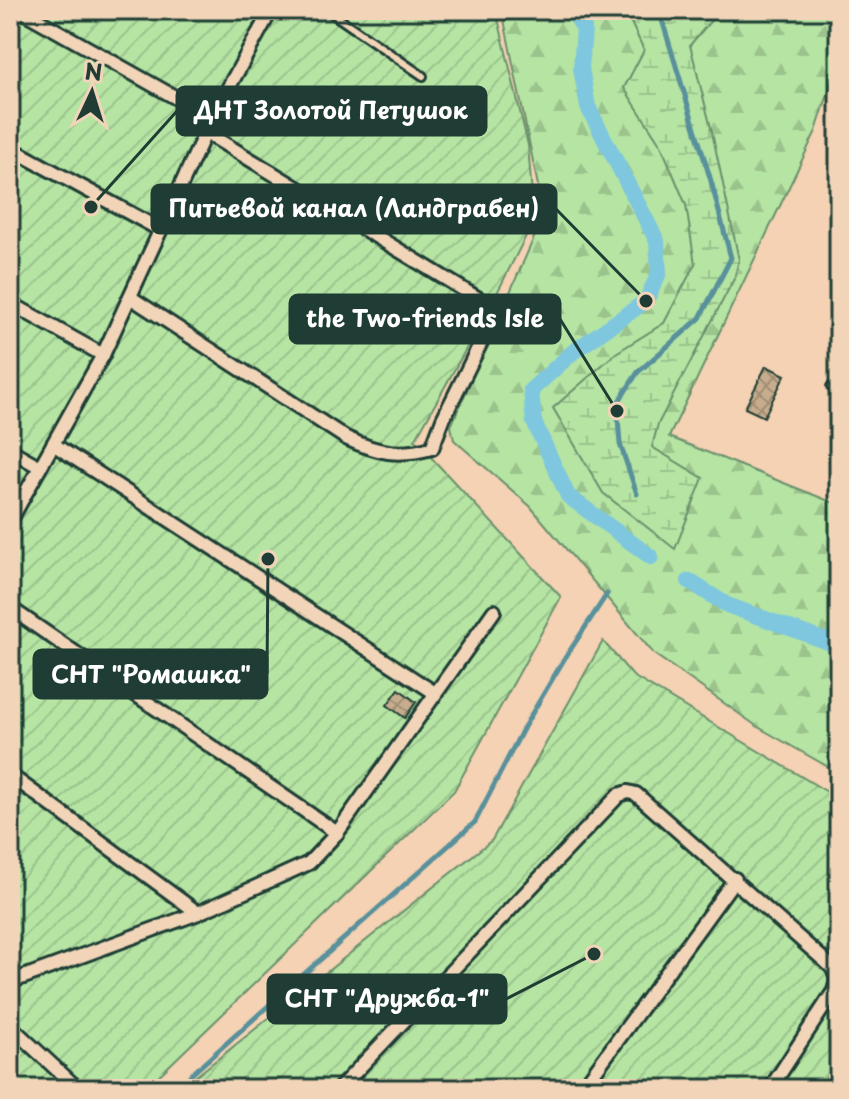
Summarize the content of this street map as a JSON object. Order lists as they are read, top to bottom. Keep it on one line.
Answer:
{"places":["ДНТ Золотой Петушок","Питьевой канал (Ландграбен)","the Two-friends Isle","СНТ \"Ромашка\"","СНТ \"Дружба-1\""],"north":"top"}
